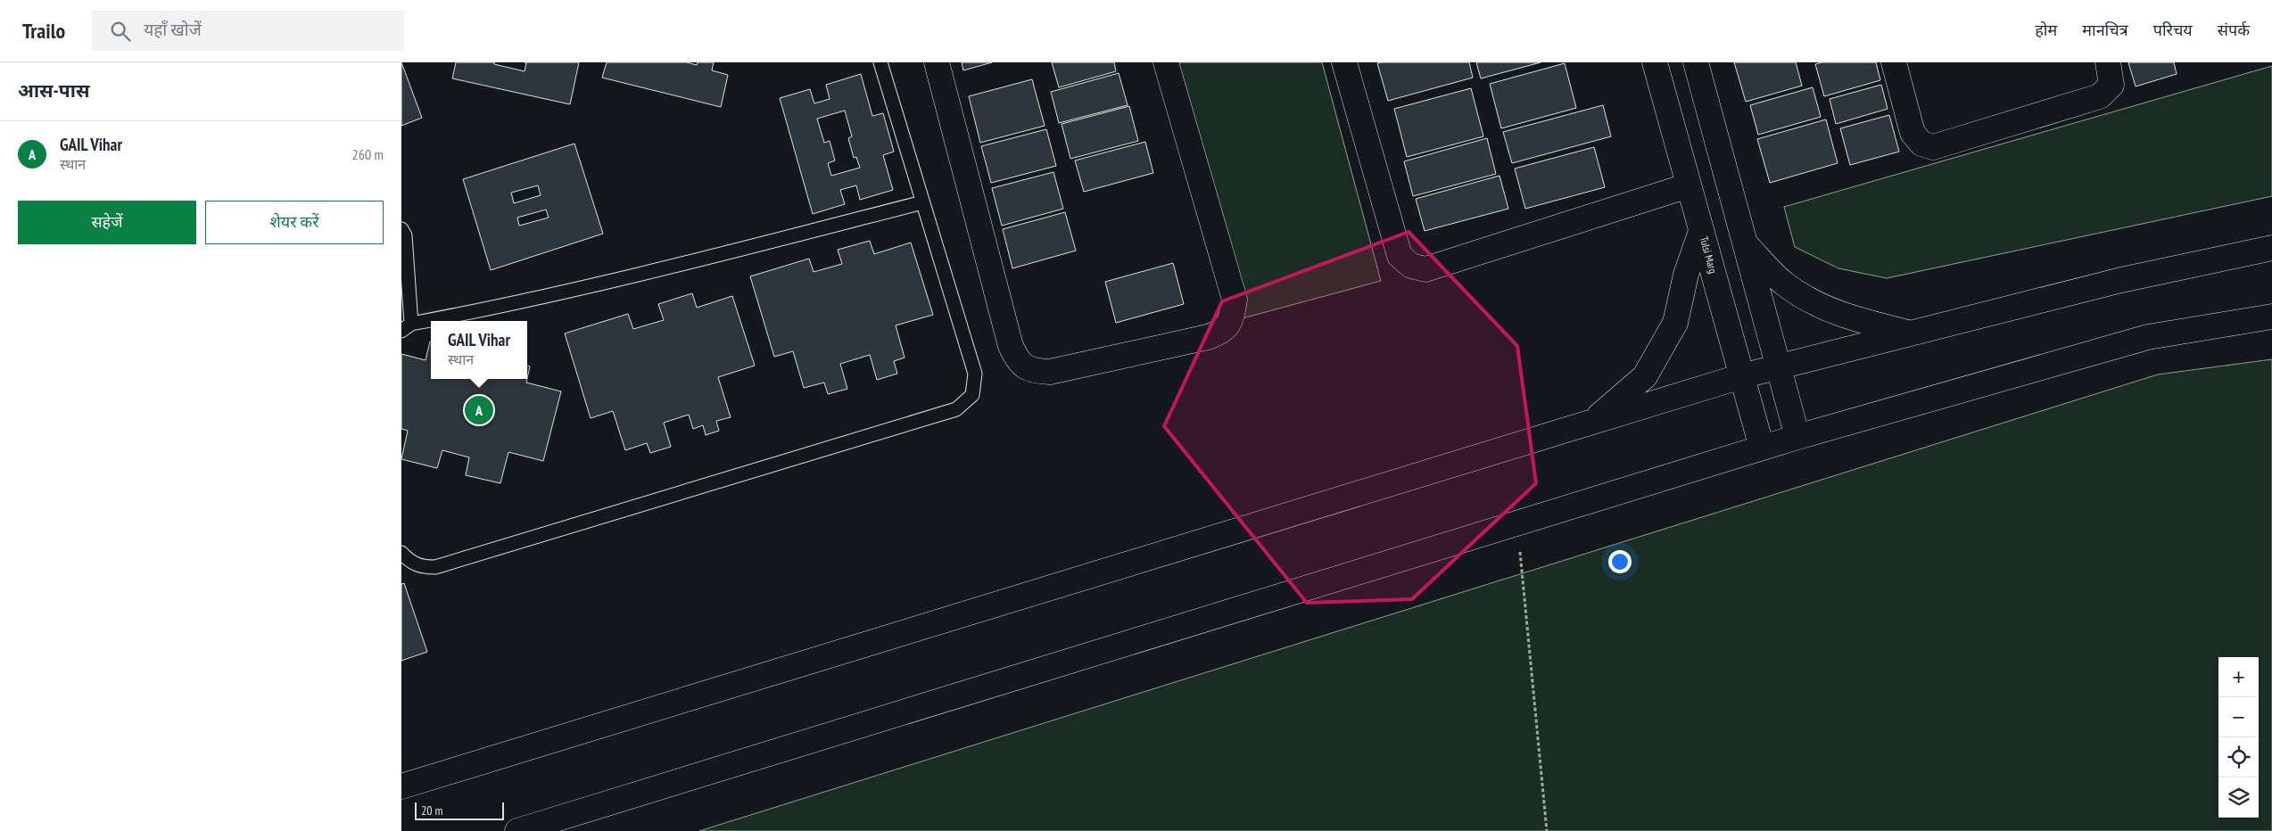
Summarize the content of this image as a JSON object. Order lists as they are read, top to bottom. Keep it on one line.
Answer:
{"streets":{"street":["Tulsi Marg"]},"scale_bar":"20 m","page":{"header":"Trailo","search":"यहाँ खोजें","nav":["होम","मानचित्र","परिचय","संपर्क"],"heading":"आस-पास","list":[{"mark":"A","name":"GAIL Vihar","note":"स्थान","value":"260 m"}],"buttons":["सहेजें","शेयर करें"],"popup":["GAIL Vihar","स्थान"],"pins":"A","map_buttons":["+","−"],"scale":"20 m"}}
